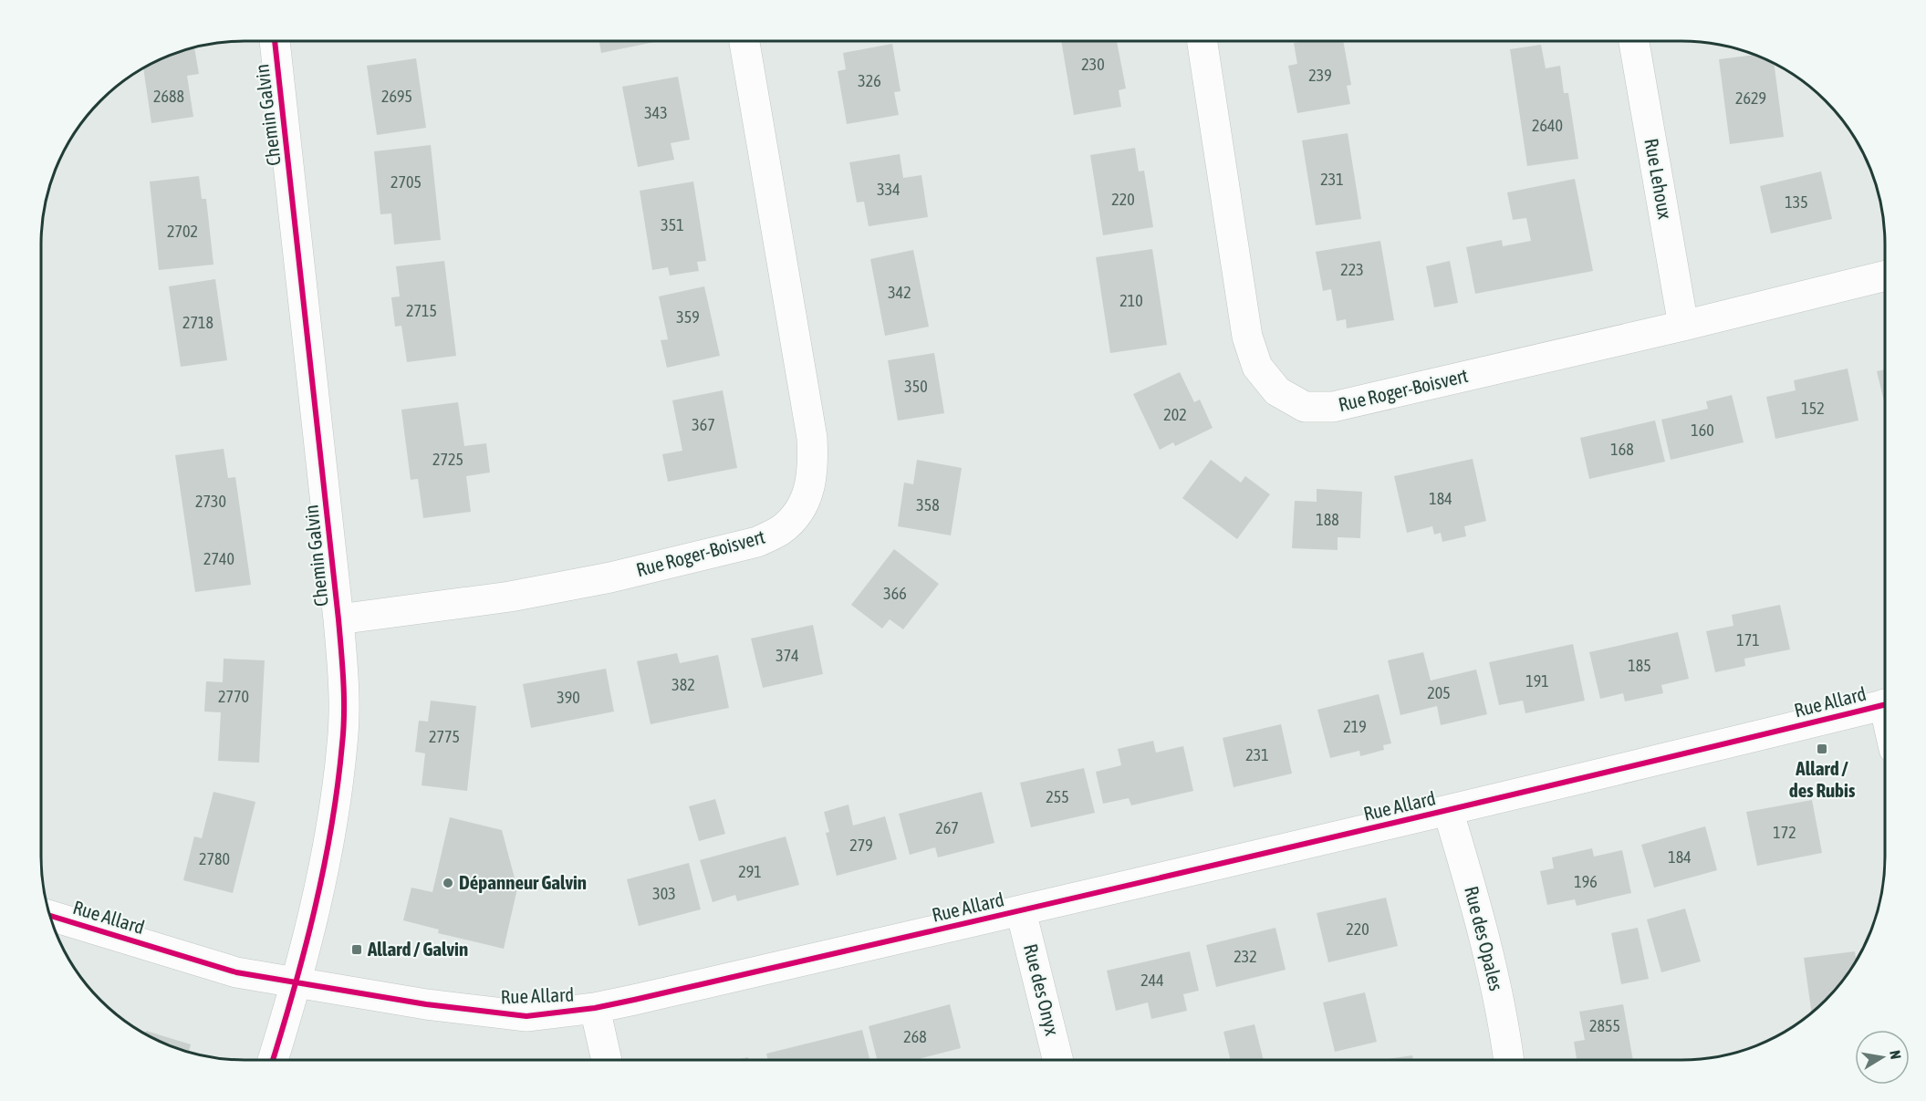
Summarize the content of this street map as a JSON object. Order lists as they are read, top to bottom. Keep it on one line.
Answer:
{"streets":{"street":["Chemin Galvin","Rue Lehoux","Rue Roger-Boisvert","Rue Allard","Rue des Opales","Rue des Onyx"]},"crossings":[["Chemin Galvin","Rue Roger-Boisvert"],["Chemin Galvin","Rue Allard"],["Rue Lehoux","Rue Roger-Boisvert"],["Rue Allard","Rue des Opales"],["Rue Allard","Rue des Onyx"]],"places":{"transit":["Allard / des Rubis","Allard / Galvin"],"other":["Dépanneur Galvin"]},"house_numbers":["230","239","326","2688","2695","2629","343","2640","231","2705","334","220","135","351","2702","223","342","210","2715","359","2718","350","152","202","367","160","168","2725","184","2730","358","188","2740","366","171","374","185","191","382","205","2770","390","219","2775","231","255","267","172","279","184","2780","291","196","303","220","232","244","2855","268"],"north":"right"}
